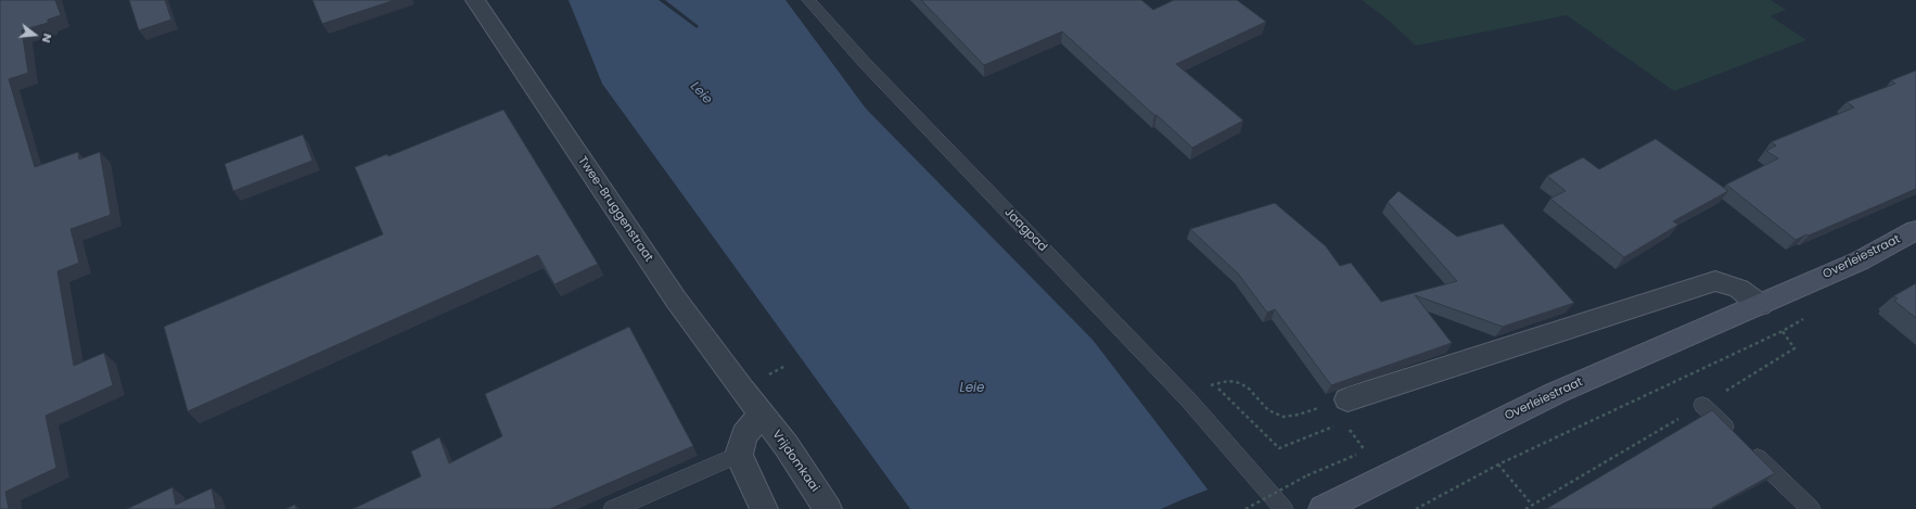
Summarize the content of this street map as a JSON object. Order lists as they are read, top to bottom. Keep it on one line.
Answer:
{"streets":{"main road":["Overleiestraat"],"street":["Twee-Bruggenstraat","Vrijdomkaai"],"lane":["Jaagpad"]},"crossings":[["Twee-Bruggenstraat","Vrijdomkaai"]],"water":["Leie"],"north":"right"}
